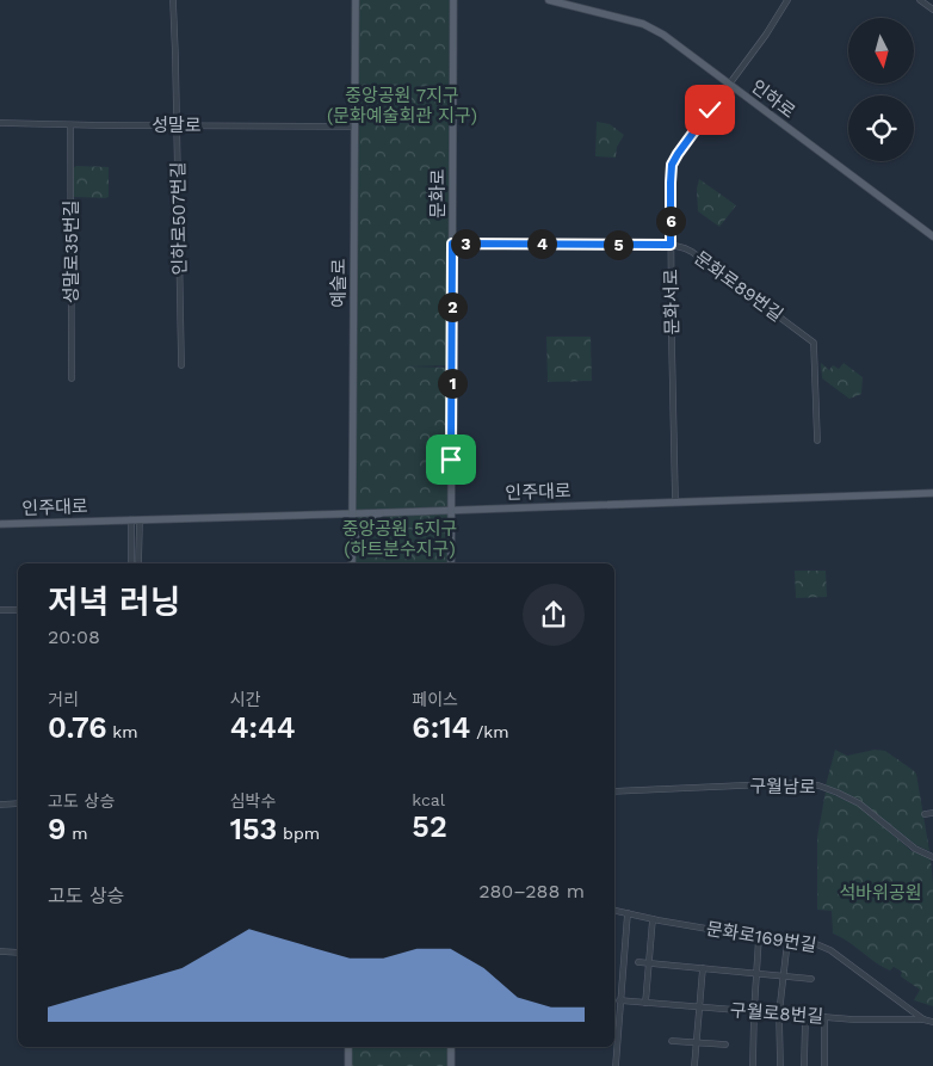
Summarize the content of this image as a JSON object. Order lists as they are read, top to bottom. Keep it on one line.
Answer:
{"streets":{"main road":["인하로","문화로","예술로","인주대로"],"street":["성말로","인하로507번길","성말로35번길","문화로89번길","문화서로","구월남로","문화로169번길","구월로8번길"]},"crossings":[["인하로","문화서로"],["성말로","인하로507번길"],["성말로","성말로35번길"],["성말로","예술로"],["문화로","문화로89번길"],["문화로","인주대로"],["예술로","인주대로"],["문화로89번길","문화서로"],["문화서로","인주대로"],["문화로169번길","구월로8번길"]],"parks":["중앙공원 7지구 (문화예술회관 지구)","중앙공원 5지구 (하트분수지구)","석바위공원"],"north":"bottom","page":{"pins":["6","3","4","5","2","1"],"heading":["저녁 러닝","20:08"],"stats":[["거리","0.76 km"],["시간","4:44"],["페이스","6:14 /km"],["고도 상승","9 m"],["심박수","153 bpm"],["kcal","52"]],"chart":["고도 상승","280–288 m"]}}
